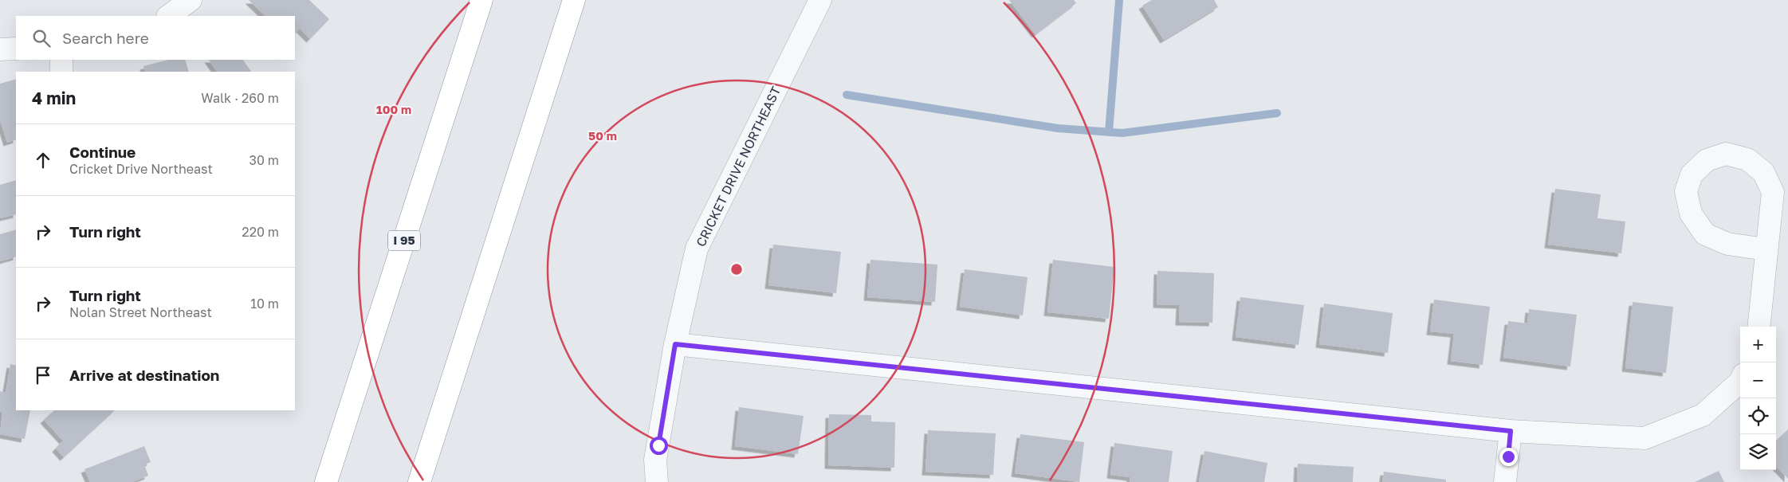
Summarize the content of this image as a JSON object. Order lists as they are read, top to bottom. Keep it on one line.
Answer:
{"streets":{"highway":["I 95"],"street":["CRICKET DRIVE NORTHEAST"]},"page":{"search":"Search here","heading":["4 min","Walk · 260 m"],"list":[["Continue","Cricket Drive Northeast","30 m"],["Turn right","220 m"],["Turn right","Nolan Street Northeast","10 m"],"Arrive at destination"],"map_buttons":["+","−"]},"rings":["100 m","50 m"]}
